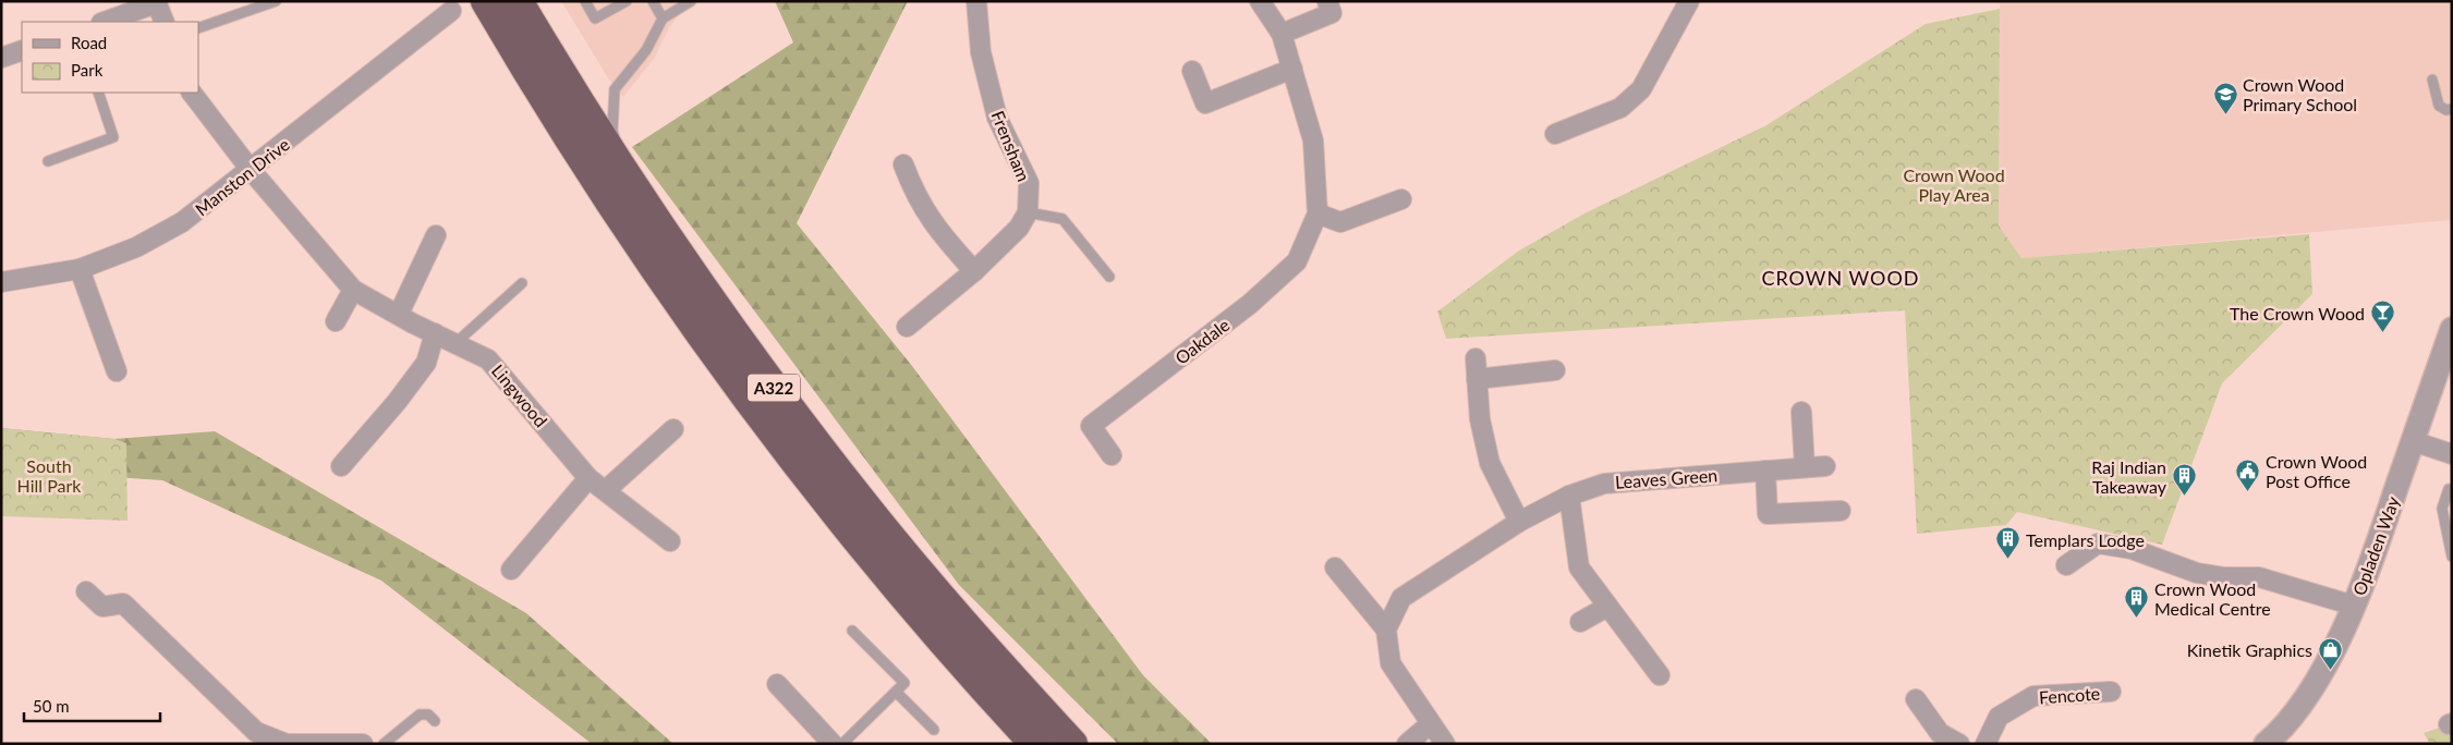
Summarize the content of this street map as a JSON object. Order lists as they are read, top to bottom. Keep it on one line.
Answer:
{"streets":{"highway":["A322"],"street":["Frensham","Manston Drive","Oakdale","Lingwood","Leaves Green","Opladen Way","Fencote"]},"crossings":[["Manston Drive","Lingwood"]],"districts":["CROWN WOOD"],"parks":["Crown Wood Play Area","South Hill Park"],"places":{"school or university":["Crown Wood Primary School"],"bar":["The Crown Wood"],"public building":["Crown Wood Post Office"],"building":["Raj Indian Takeaway","Templars Lodge","Crown Wood Medical Centre"],"shop":["Kinetik Graphics"]},"legend":["Road","Park"],"scale_bar":"50 m"}
